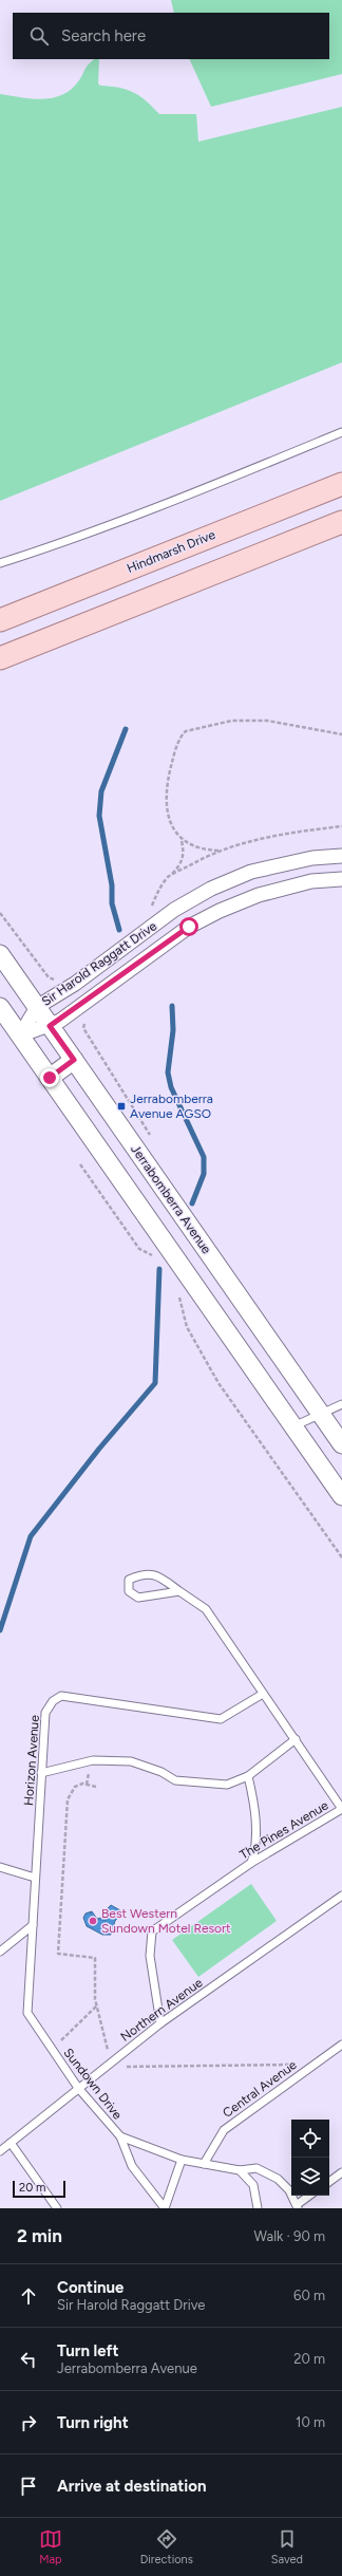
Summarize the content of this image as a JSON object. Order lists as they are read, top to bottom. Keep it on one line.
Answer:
{"streets":{"main road":["Hindmarsh Drive"],"street":["Sir Harold Raggatt Drive","Jerrabomberra Avenue"],"lane":["Horizon Avenue","The Pines Avenue","Northern Avenue","Sundown Drive","Central Avenue"]},"crossings":[["Sir Harold Raggatt Drive","Jerrabomberra Avenue"],["Horizon Avenue","The Pines Avenue"],["Horizon Avenue","Sundown Drive"],["The Pines Avenue","Northern Avenue"],["Northern Avenue","Sundown Drive"],["Sundown Drive","Central Avenue"]],"places":{"transit":["Jerrabomberra Avenue AGSO"],"other":["Best Western Sundown Motel Resort"]},"scale_bar":"20 m","page":{"search":"Search here","scale":"20 m","heading":["2 min","Walk · 90 m"],"list":[["Continue","Sir Harold Raggatt Drive","60 m"],["Turn left","Jerrabomberra Avenue","20 m"],["Turn right","10 m"],"Arrive at destination"],"nav":["Map","Directions","Saved"]}}
